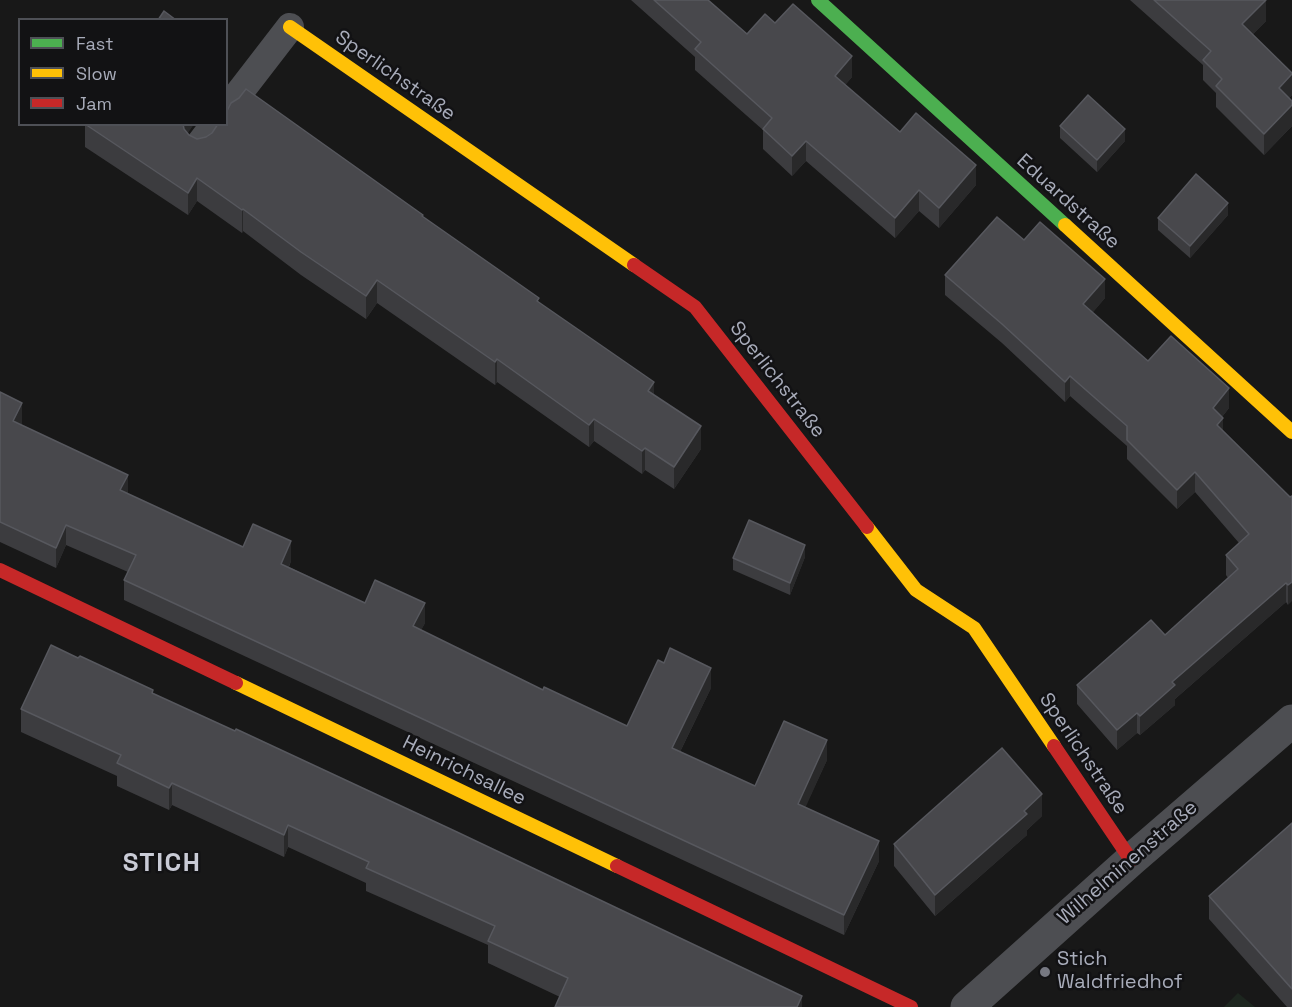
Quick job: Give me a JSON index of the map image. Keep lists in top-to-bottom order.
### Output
{
  "streets": {
    "street": [
      "Sperlichstraße",
      "Eduardstraße",
      "Heinrichsallee",
      "Wilhelminenstraße"
    ]
  },
  "crossings": [
    ["Sperlichstraße", "Wilhelminenstraße"]
  ],
  "districts": ["STICH"],
  "places": ["Stich Waldfriedhof"],
  "legend": ["Fast", "Slow", "Jam"]
}
